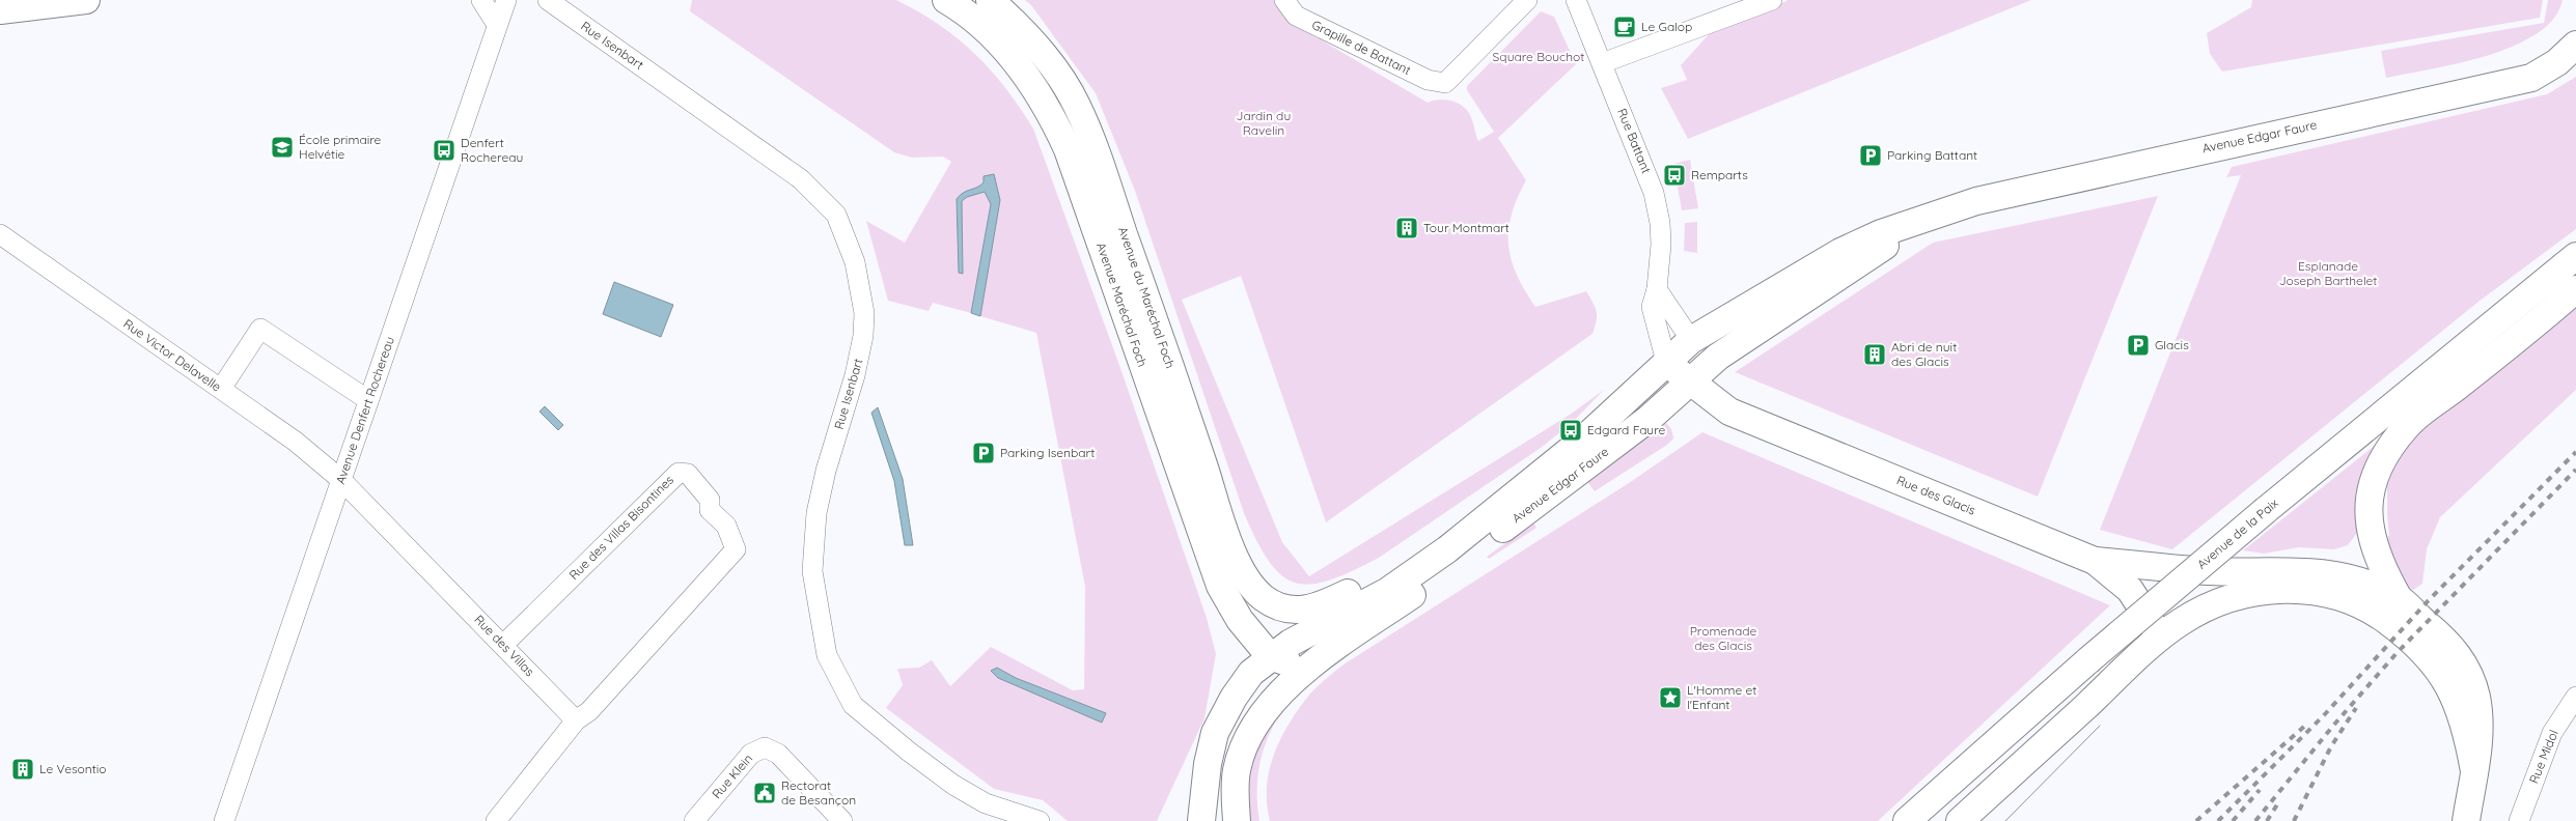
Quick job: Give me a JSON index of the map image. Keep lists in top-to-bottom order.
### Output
{
  "streets": {
    "main road": [
      "Avenue Edgar Faure",
      "Avenue du Maréchal Foch",
      "Avenue Maréchal Foch",
      "Rue des Glacis",
      "Avenue de la Paix"
    ],
    "street": [
      "Rue Isenbart",
      "Grapille de Battant",
      "Rue Battant",
      "Rue Victor Delavelle",
      "Avenue Denfert Rochereau",
      "Rue des Villas Bisontines",
      "Rue des Villas",
      "Rue Midol",
      "Rue Klein"
    ]
  },
  "crossings": [
    ["Avenue Edgar Faure", "Rue Battant"],
    ["Avenue Edgar Faure", "Avenue du Maréchal Foch"],
    ["Avenue Edgar Faure", "Avenue Maréchal Foch"],
    ["Avenue Edgar Faure", "Rue des Glacis"],
    ["Rue Battant", "Rue des Glacis"],
    ["Rue Victor Delavelle", "Avenue Denfert Rochereau"],
    ["Rue Victor Delavelle", "Rue des Villas"],
    ["Avenue Denfert Rochereau", "Rue des Villas"],
    ["Rue des Villas Bisontines", "Rue des Villas"]
  ],
  "parks": [
    "Square Bouchot",
    "Jardin du Ravelin",
    "Esplanade Joseph Barthelet",
    "Promenade des Glacis"
  ],
  "places": {
    "cafe": ["Le Galop"],
    "school or university": ["École primaire Helvétie"],
    "bus stop": ["Denfert Rochereau", "Remparts", "Edgard Faure"],
    "parking": ["Parking Battant", "Glacis", "Parking Isenbart"],
    "building": ["Tour Montmart", "Abri de nuit des Glacis", "Le Vesontio"],
    "place": ["L'Homme et l'Enfant"],
    "public building": ["Rectorat de Besançon"]
  }
}
